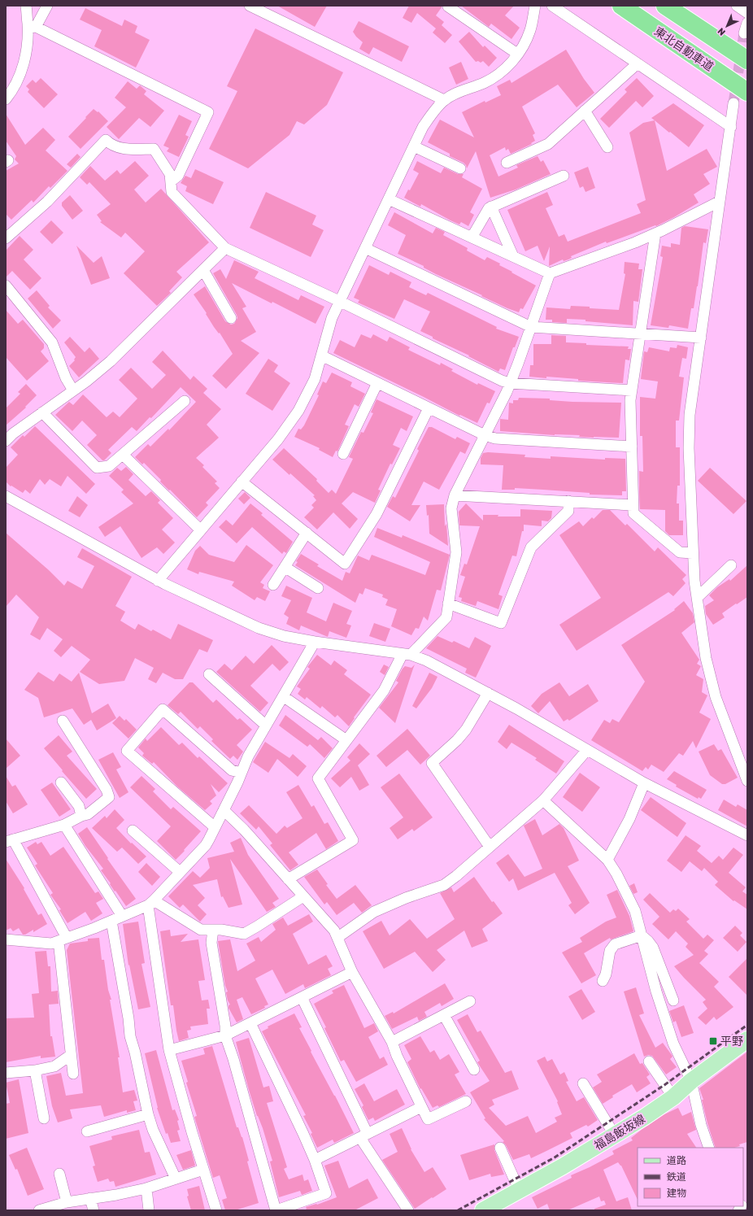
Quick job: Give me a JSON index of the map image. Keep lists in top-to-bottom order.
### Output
{
  "streets": {
    "highway": ["東北自動車道"],
    "main road": ["福島飯坂線"]
  },
  "places": {
    "transit": ["平野"]
  },
  "legend": ["道路", "鉄道", "建物"],
  "north": "bottom left"
}
